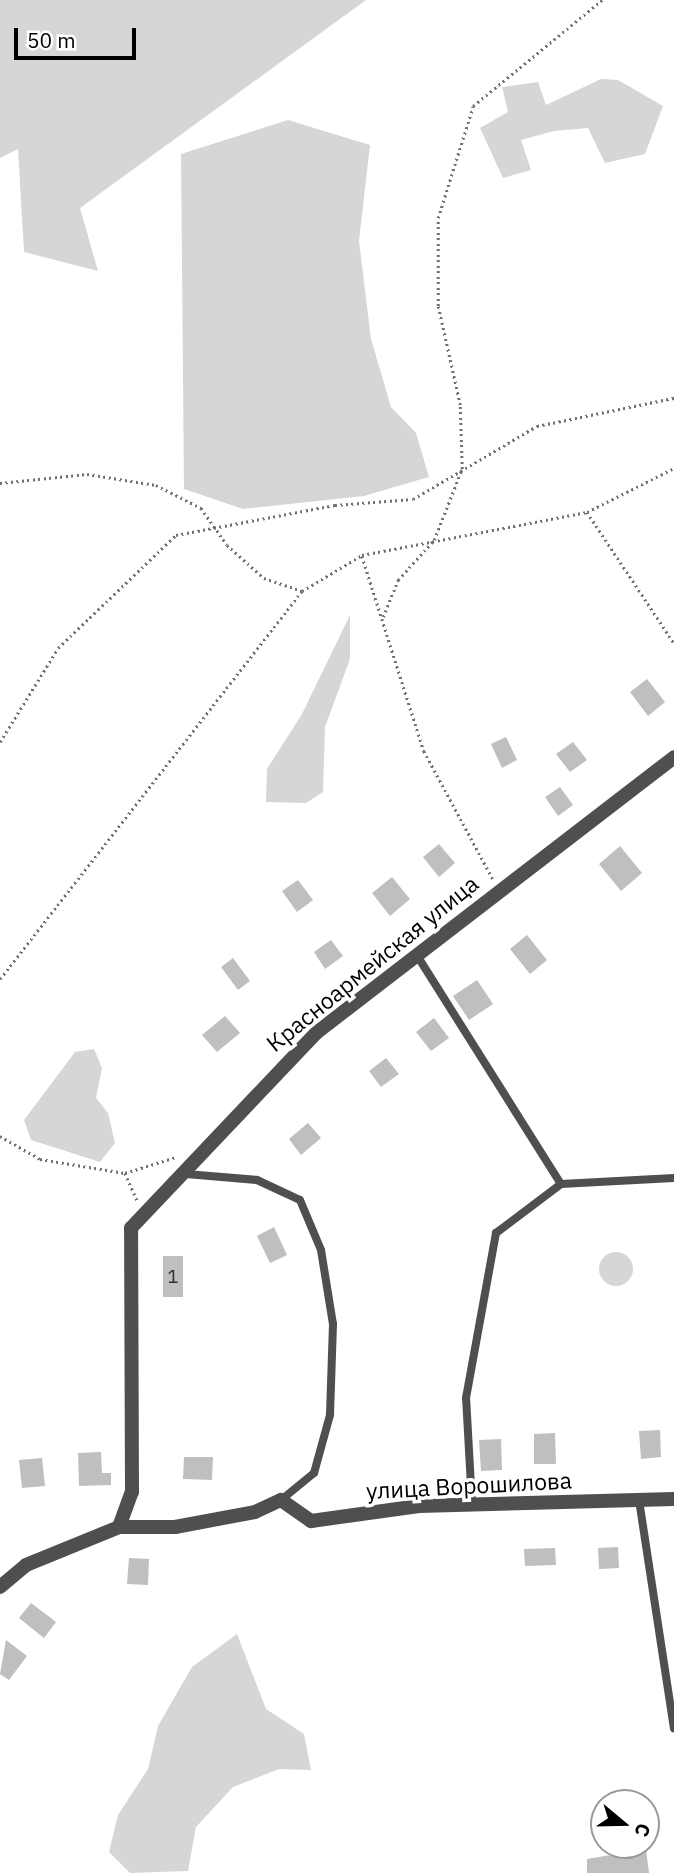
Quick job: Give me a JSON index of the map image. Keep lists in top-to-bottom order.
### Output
{
  "streets": {
    "street": ["Красноармейская улица", "улица Ворошилова"]
  },
  "house_numbers": ["1"],
  "scale_bar": "50 m",
  "north": "right"
}
